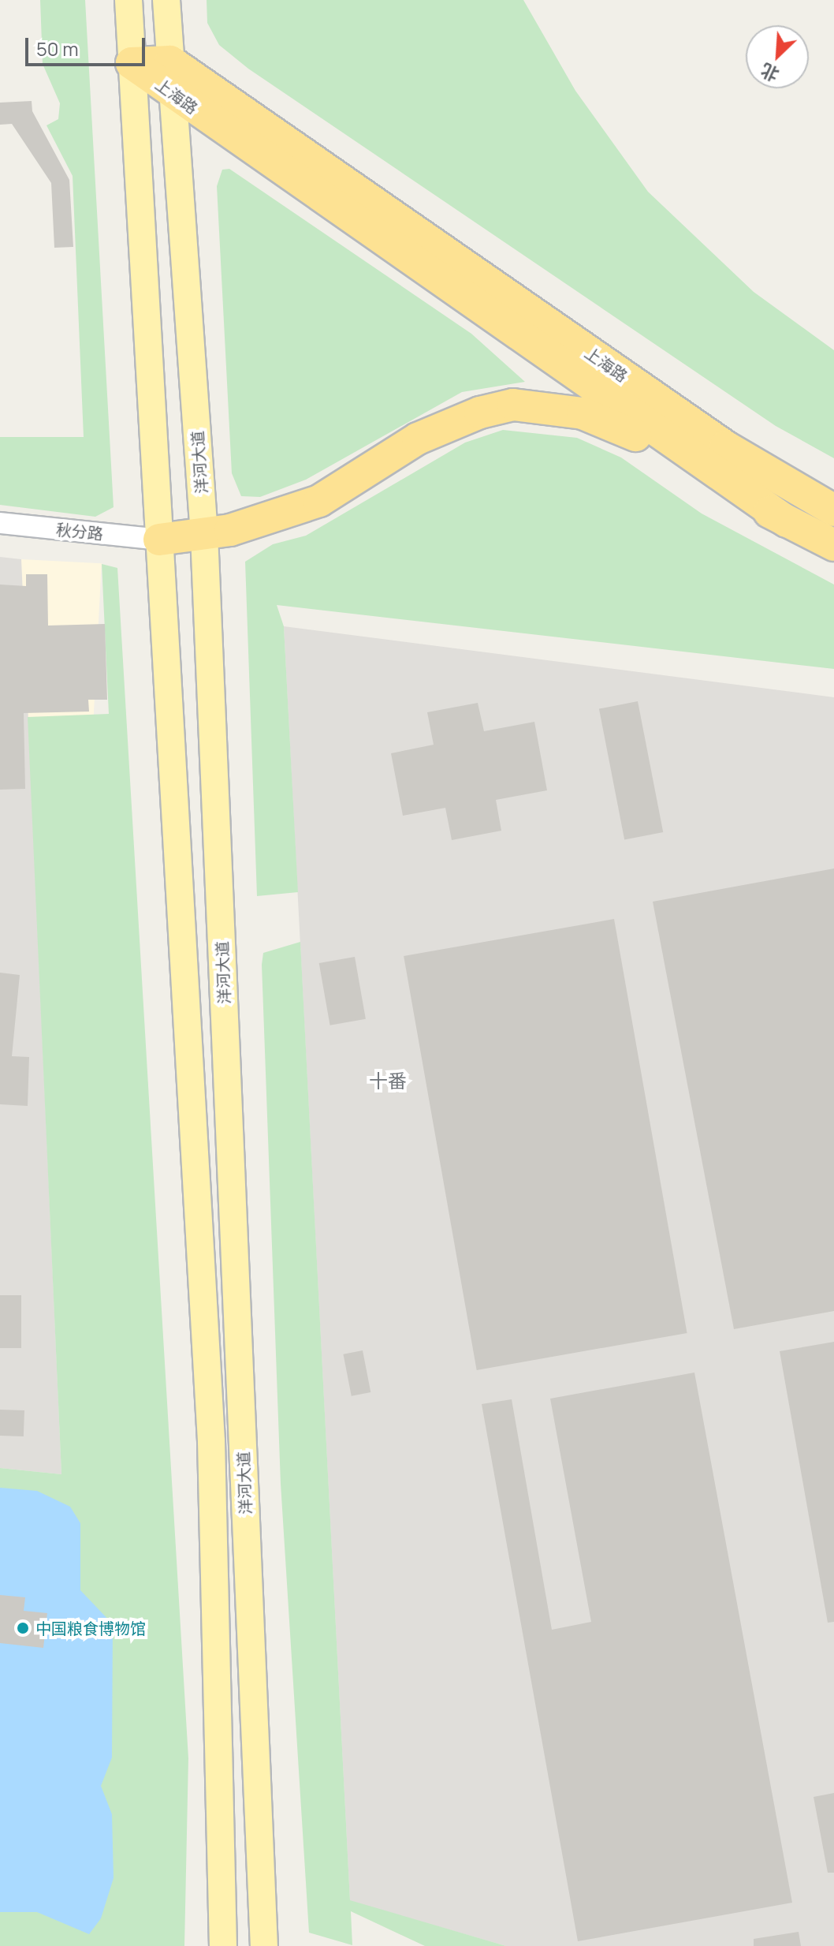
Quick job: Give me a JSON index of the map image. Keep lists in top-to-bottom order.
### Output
{
  "streets": {
    "highway": ["上海路"],
    "main road": ["洋河大道"],
    "street": ["秋分路"]
  },
  "crossings": [
    ["上海路", "洋河大道"],
    ["上海路", "秋分路"],
    ["洋河大道", "秋分路"]
  ],
  "districts": ["十番"],
  "places": ["中国粮食博物馆"],
  "scale_bar": "50 m",
  "north": "bottom left"
}
